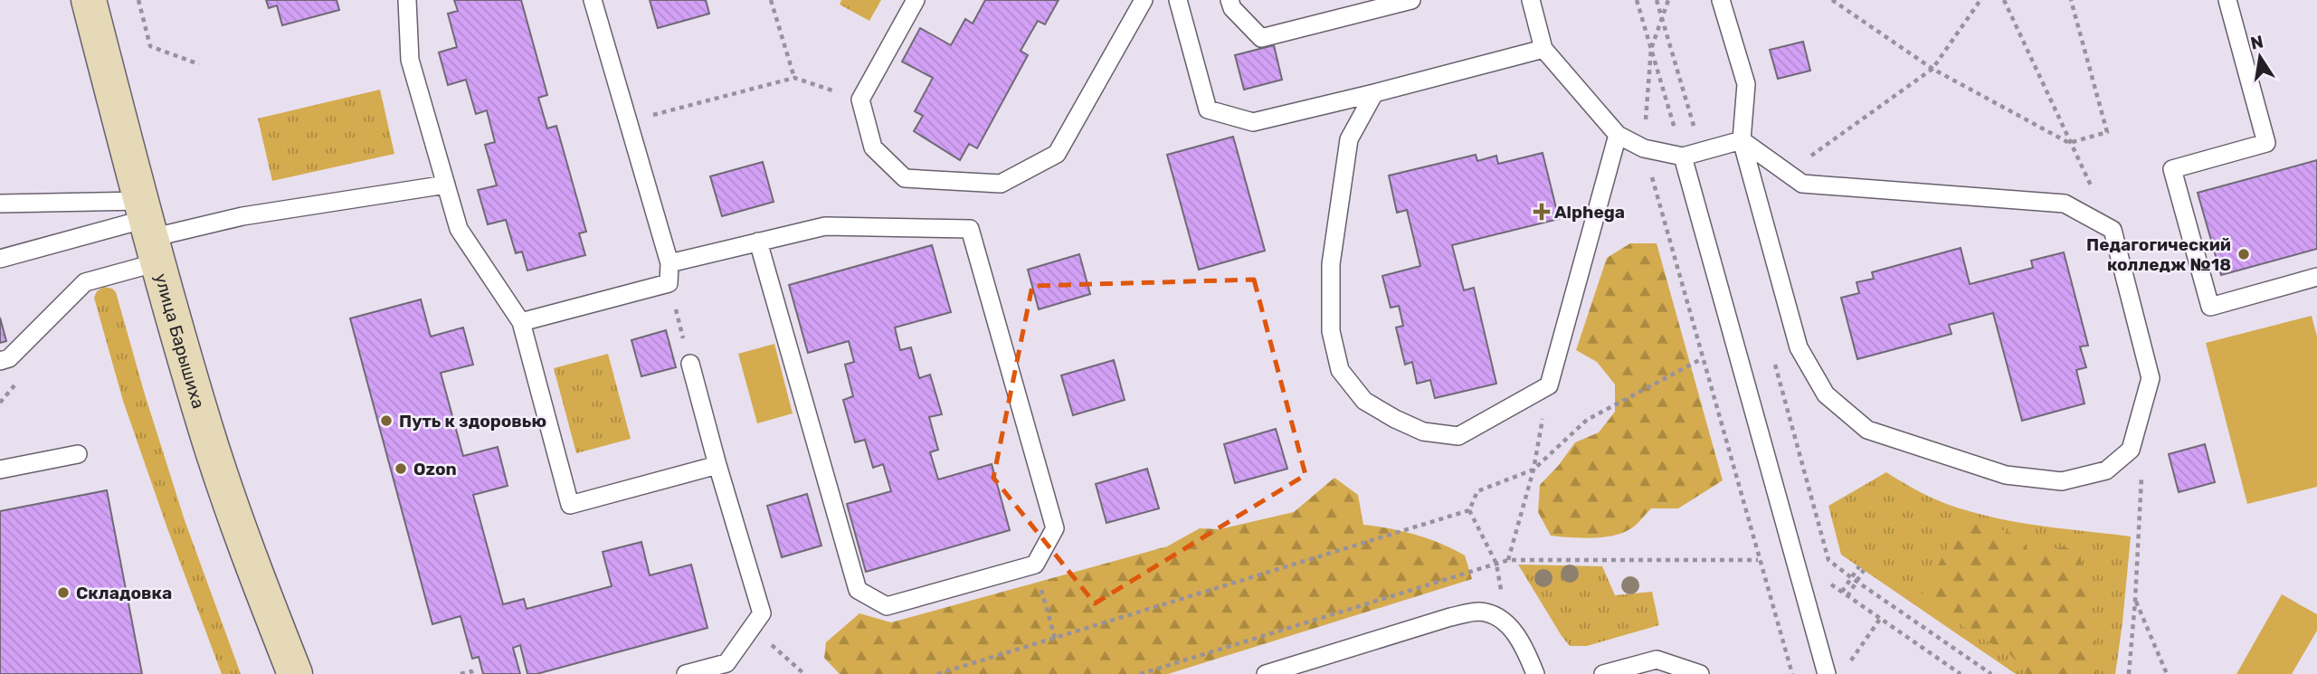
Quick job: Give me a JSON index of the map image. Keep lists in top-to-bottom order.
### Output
{
  "streets": {
    "main road": ["улица Барышиха"]
  },
  "places": {
    "health": ["Alphega"],
    "other": [
      "Педагогический колледж №18",
      "Путь к здоровью",
      "Ozon",
      "Складовка"
    ]
  },
  "north": "top"
}
